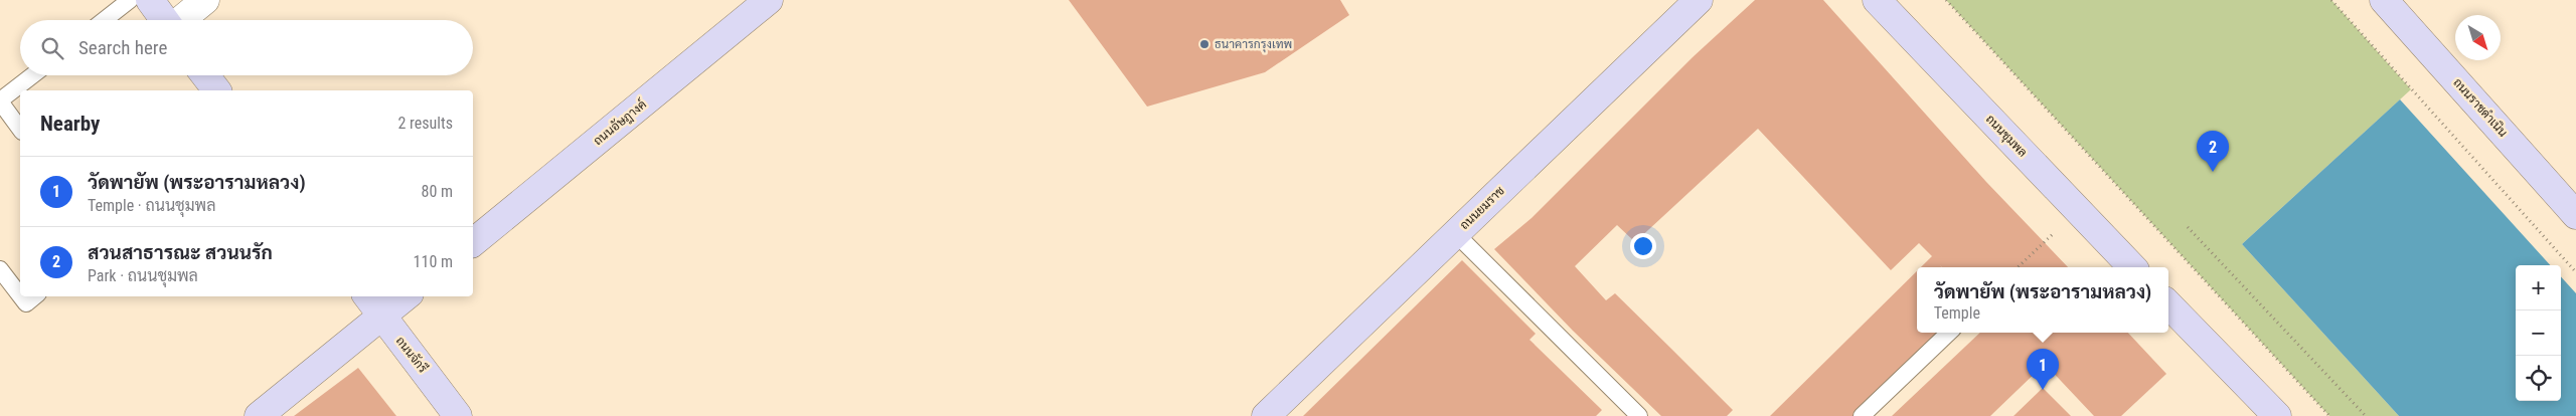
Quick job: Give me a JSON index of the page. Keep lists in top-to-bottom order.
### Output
{
  "streets": {
    "main road": [
      "ถนนราชดำเนิน",
      "ถนนอัษฎางค์",
      "ถนนชุมพล",
      "ถนนยมราช",
      "ถนนจักรี"
    ]
  },
  "places": ["ธนาคารกรุงเทพ"],
  "north": "bottom right",
  "page": {
    "search": "Search here",
    "heading": ["Nearby", "2 results"],
    "pins": ["2", "1"],
    "list": [
      {
        "mark": "1",
        "name": "วัดพายัพ (พระอารามหลวง)",
        "note": "Temple · ถนนชุมพล",
        "value": "80 m"
      },
      {
        "mark": "2",
        "name": "สวนสาธารณะ สวนนรัก",
        "note": "Park · ถนนชุมพล",
        "value": "110 m"
      }
    ],
    "map_buttons": ["+", "−"],
    "popup": ["วัดพายัพ (พระอารามหลวง)", "Temple"]
  }
}
